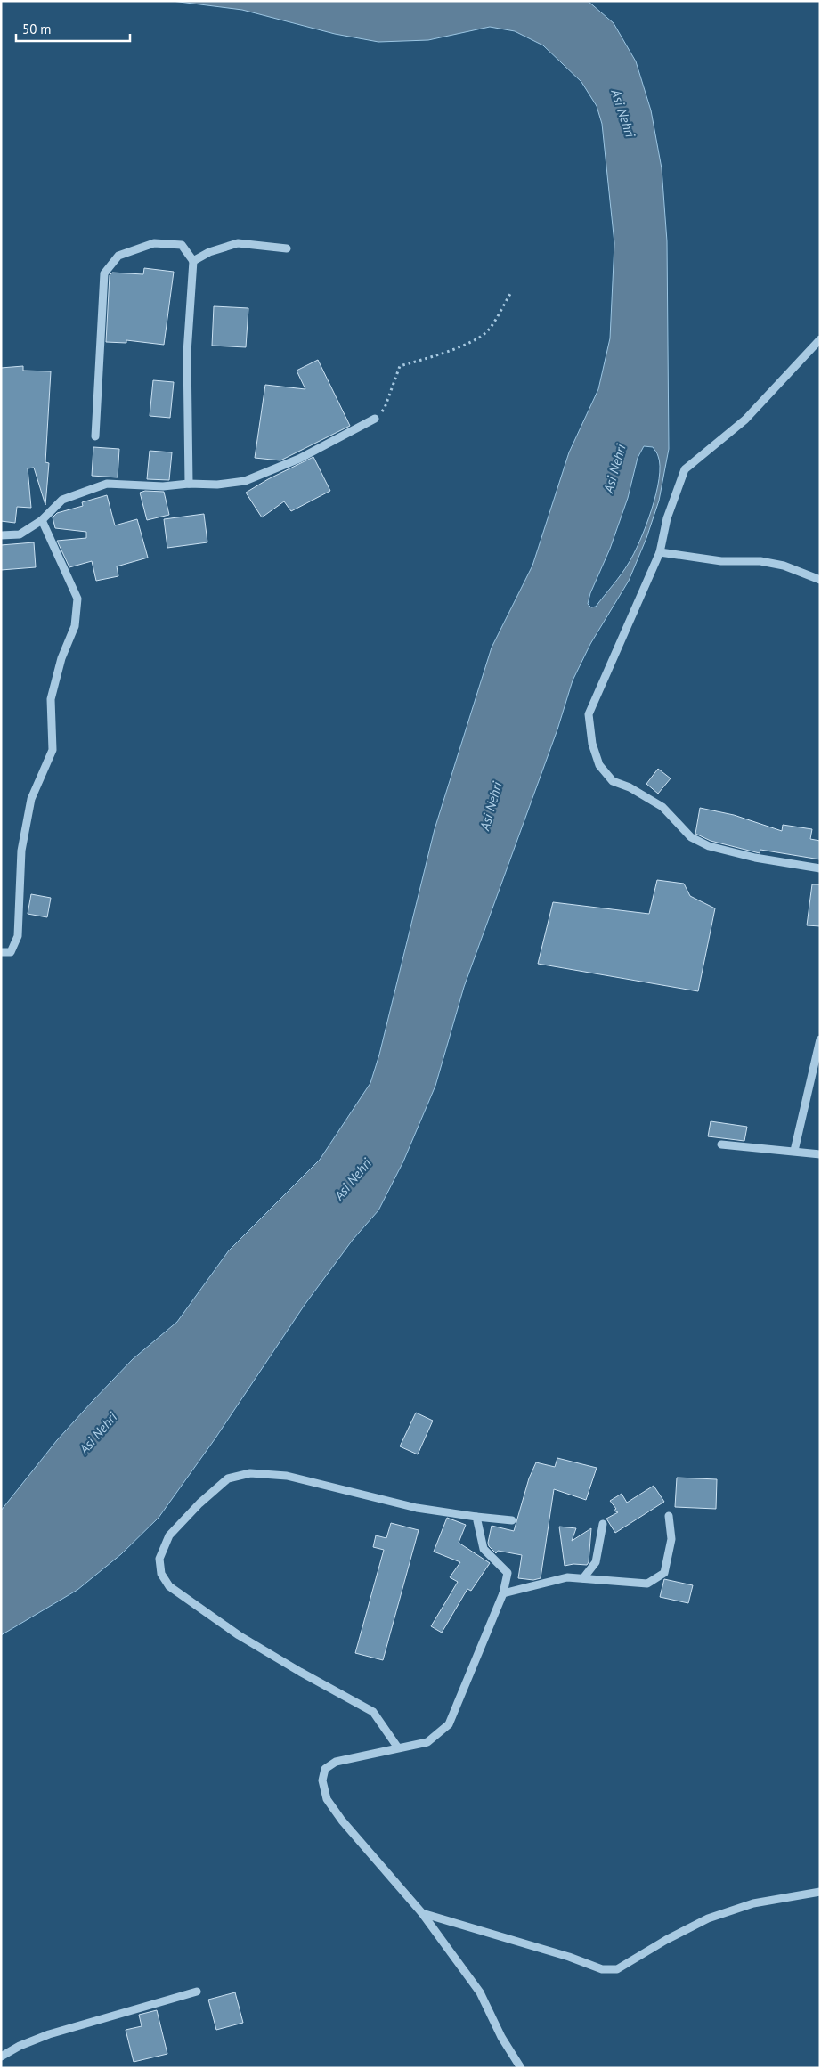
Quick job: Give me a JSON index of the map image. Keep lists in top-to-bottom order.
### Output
{
  "water": ["Asi Nehri"],
  "scale_bar": "50 m"
}
